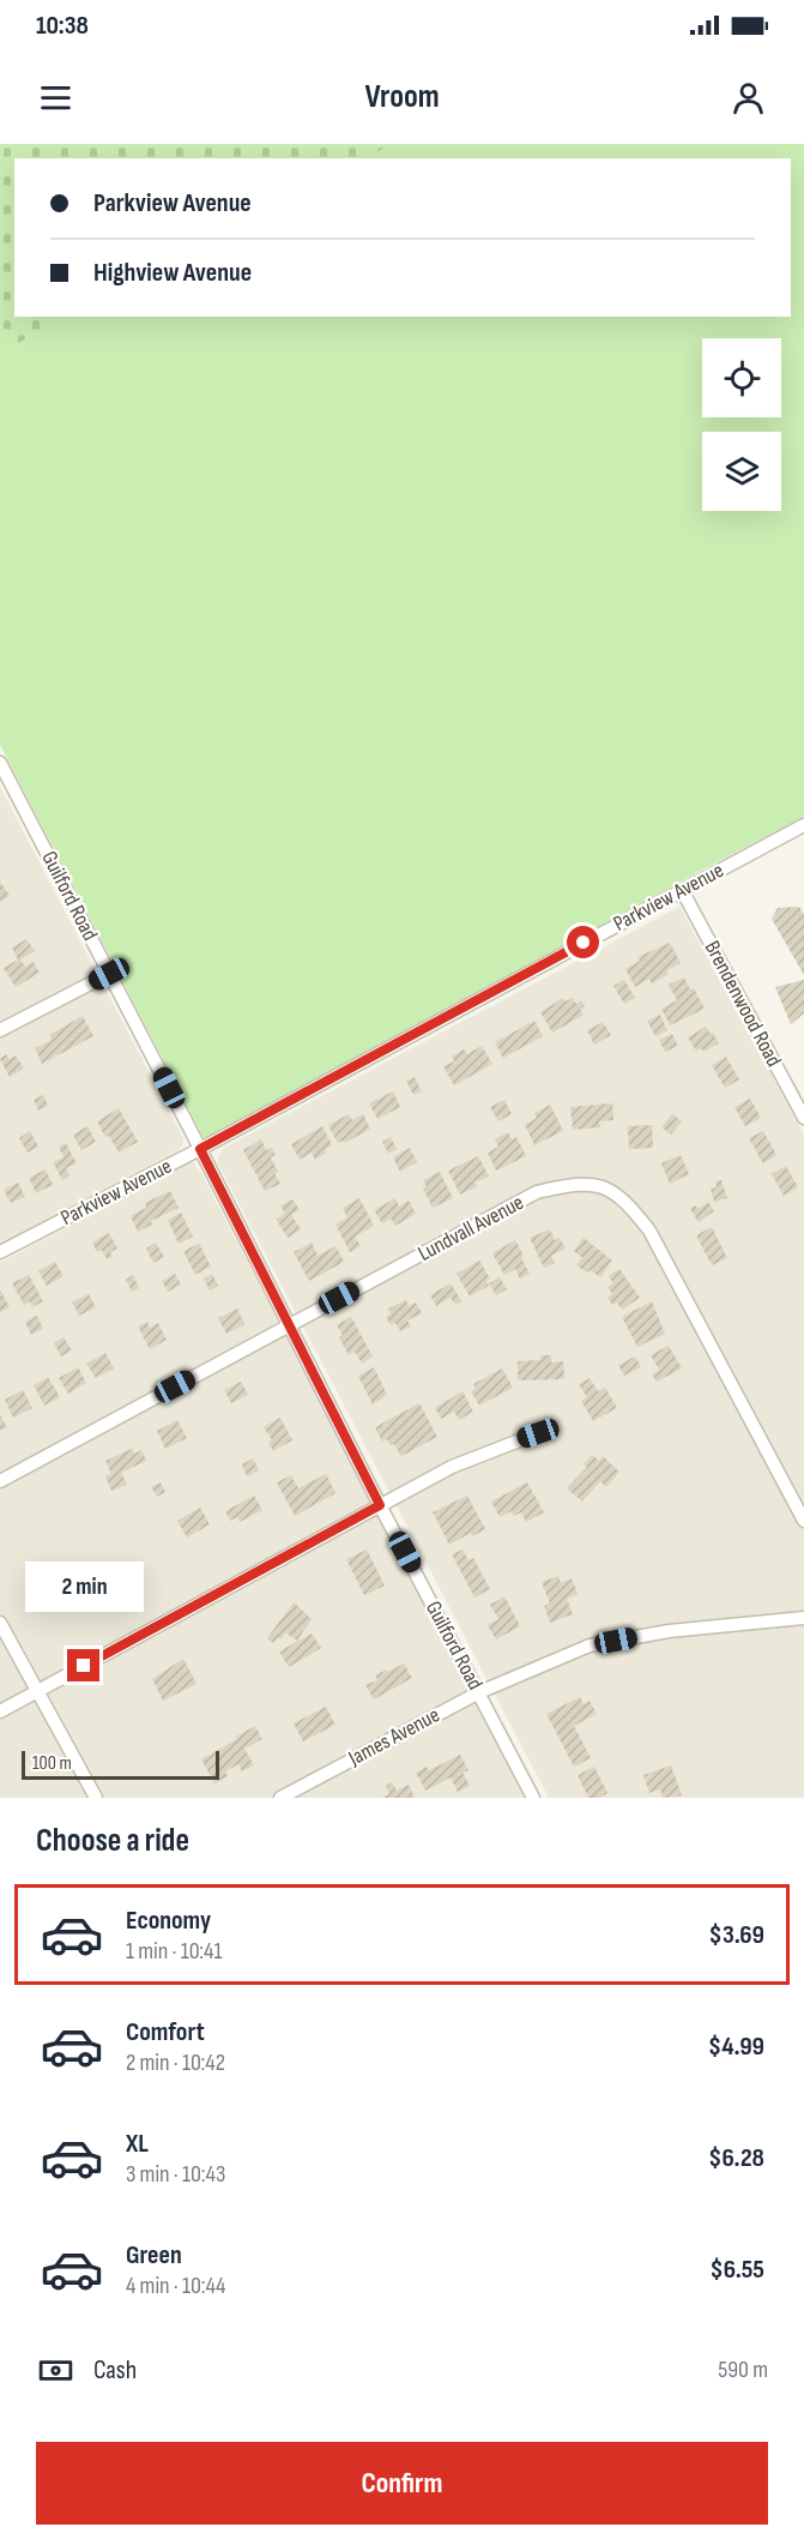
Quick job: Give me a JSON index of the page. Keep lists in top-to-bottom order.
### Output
{
  "streets": {
    "street": [
      "Guilford Road",
      "Parkview Avenue",
      "Brendenwood Road",
      "Lundvall Avenue",
      "James Avenue"
    ]
  },
  "crossings": [
    ["Guilford Road", "Parkview Avenue"],
    ["Guilford Road", "Lundvall Avenue"],
    ["Guilford Road", "James Avenue"],
    ["Parkview Avenue", "Brendenwood Road"]
  ],
  "scale_bar": "100 m",
  "page": {
    "status": "10:38",
    "header": "Vroom",
    "banner": ["Parkview Avenue", "Highview Avenue"],
    "bubble": "2 min",
    "scale": "100 m",
    "heading": "Choose a ride",
    "list": [
      {
        "name": "Economy",
        "note": "1 min · 10:41",
        "value": "$3.69"
      },
      {
        "name": "Comfort",
        "note": "2 min · 10:42",
        "value": "$4.99"
      },
      {
        "name": "XL",
        "note": "3 min · 10:43",
        "value": "$6.28"
      },
      {
        "name": "Green",
        "note": "4 min · 10:44",
        "value": "$6.55"
      }
    ],
    "pay": ["Cash", "590 m"],
    "buttons": "Confirm"
  }
}
